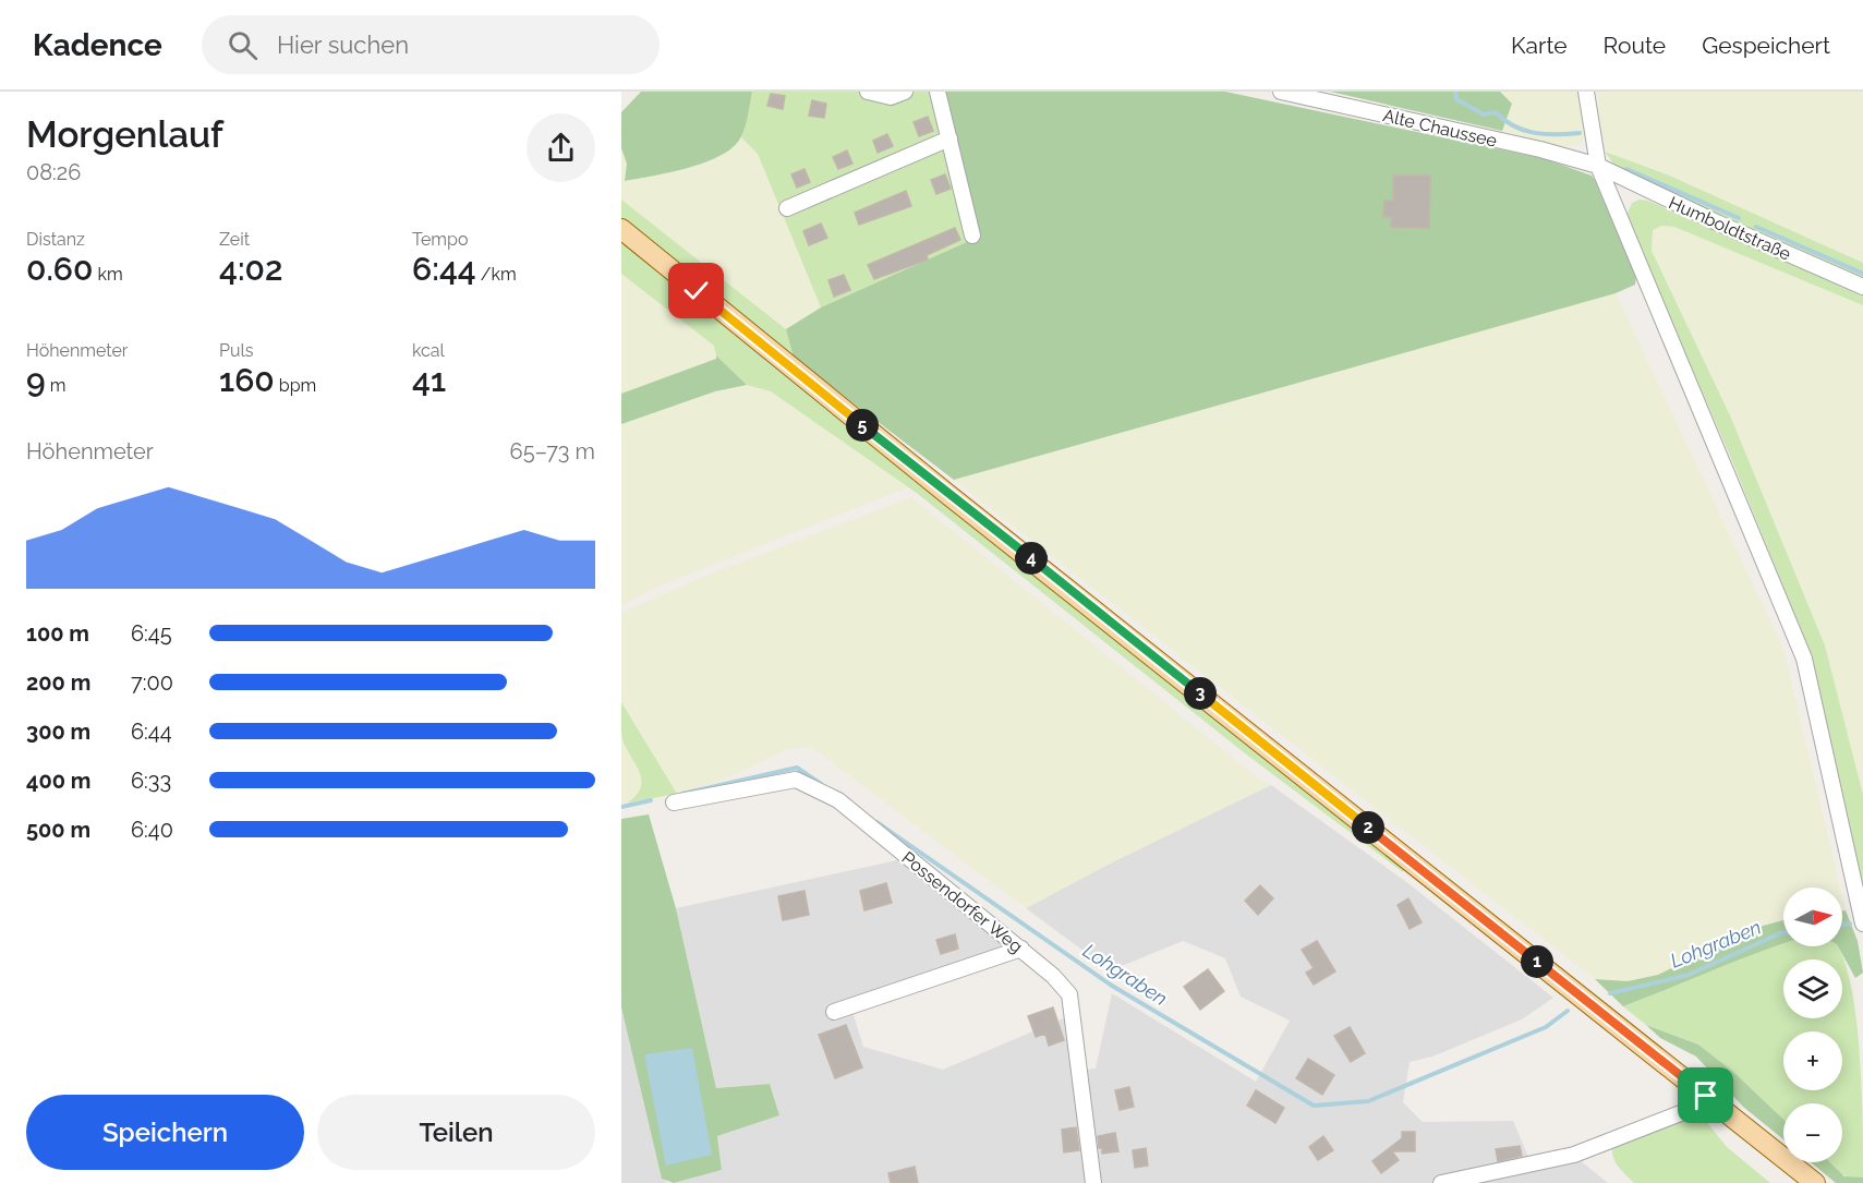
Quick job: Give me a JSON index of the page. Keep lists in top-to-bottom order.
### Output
{
  "streets": {
    "street": ["Alte Chaussee", "Humboldtstraße", "Possendorfer Weg"]
  },
  "crossings": [
    ["Alte Chaussee", "Humboldtstraße"]
  ],
  "water": ["Lohgraben"],
  "north": "right",
  "page": {
    "header": "Kadence",
    "search": "Hier suchen",
    "nav": ["Karte", "Route", "Gespeichert"],
    "heading": ["Morgenlauf", "08:26"],
    "stats": [
      ["Distanz", "0.60 km"],
      ["Zeit", "4:02"],
      ["Tempo", "6:44 /km"],
      ["Höhenmeter", "9 m"],
      ["Puls", "160 bpm"],
      ["kcal", "41"]
    ],
    "pins": [
      "5",
      "4",
      "3",
      "2",
      "1"
    ],
    "chart": ["Höhenmeter", "65–73 m"],
    "list": [
      {
        "name": "100 m",
        "note": "6:45"
      },
      {
        "name": "200 m",
        "note": "7:00"
      },
      {
        "name": "300 m",
        "note": "6:44"
      },
      {
        "name": "400 m",
        "note": "6:33"
      },
      {
        "name": "500 m",
        "note": "6:40"
      }
    ],
    "map_buttons": ["+", "−"],
    "buttons": ["Speichern", "Teilen"]
  }
}
